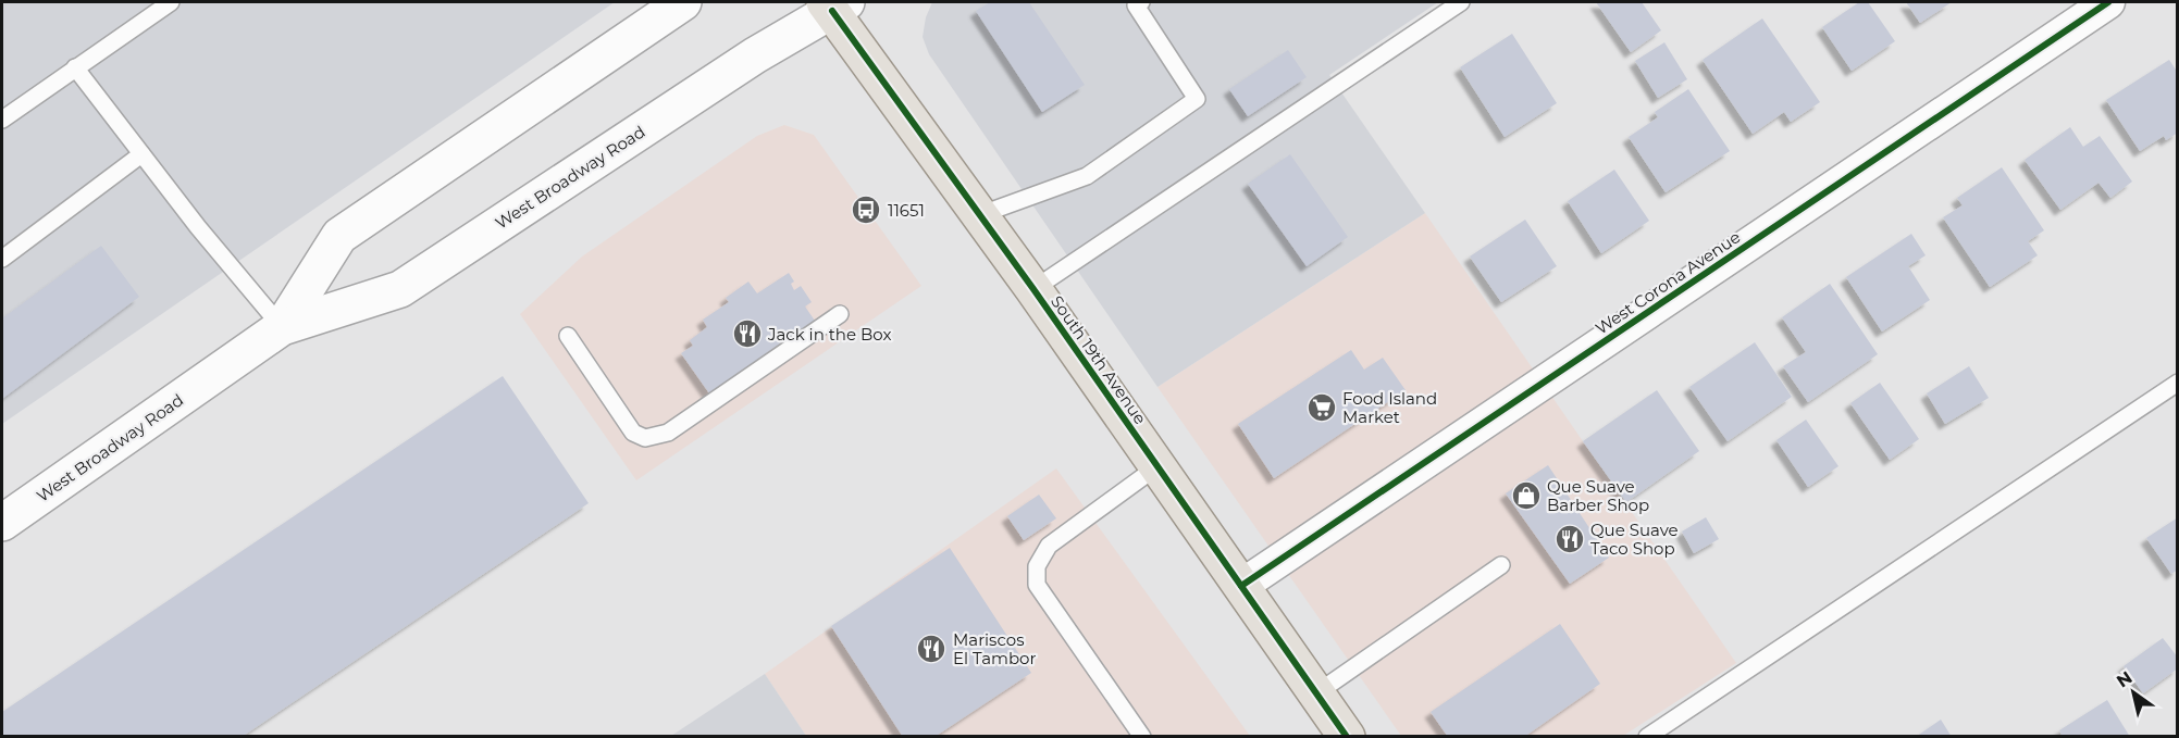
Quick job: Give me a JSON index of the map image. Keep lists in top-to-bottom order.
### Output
{
  "streets": {
    "main road": ["West Broadway Road", "South 19th Avenue"],
    "street": ["West Corona Avenue"]
  },
  "crossings": [
    ["West Broadway Road", "South 19th Avenue"],
    ["West Corona Avenue", "South 19th Avenue"]
  ],
  "places": {
    "bus stop": ["11651"],
    "restaurant": ["Jack in the Box", "Que Suave Taco Shop", "Mariscos El Tambor"],
    "supermarket": ["Food Island Market"],
    "shop": ["Que Suave Barber Shop"]
  },
  "north": "top left"
}
